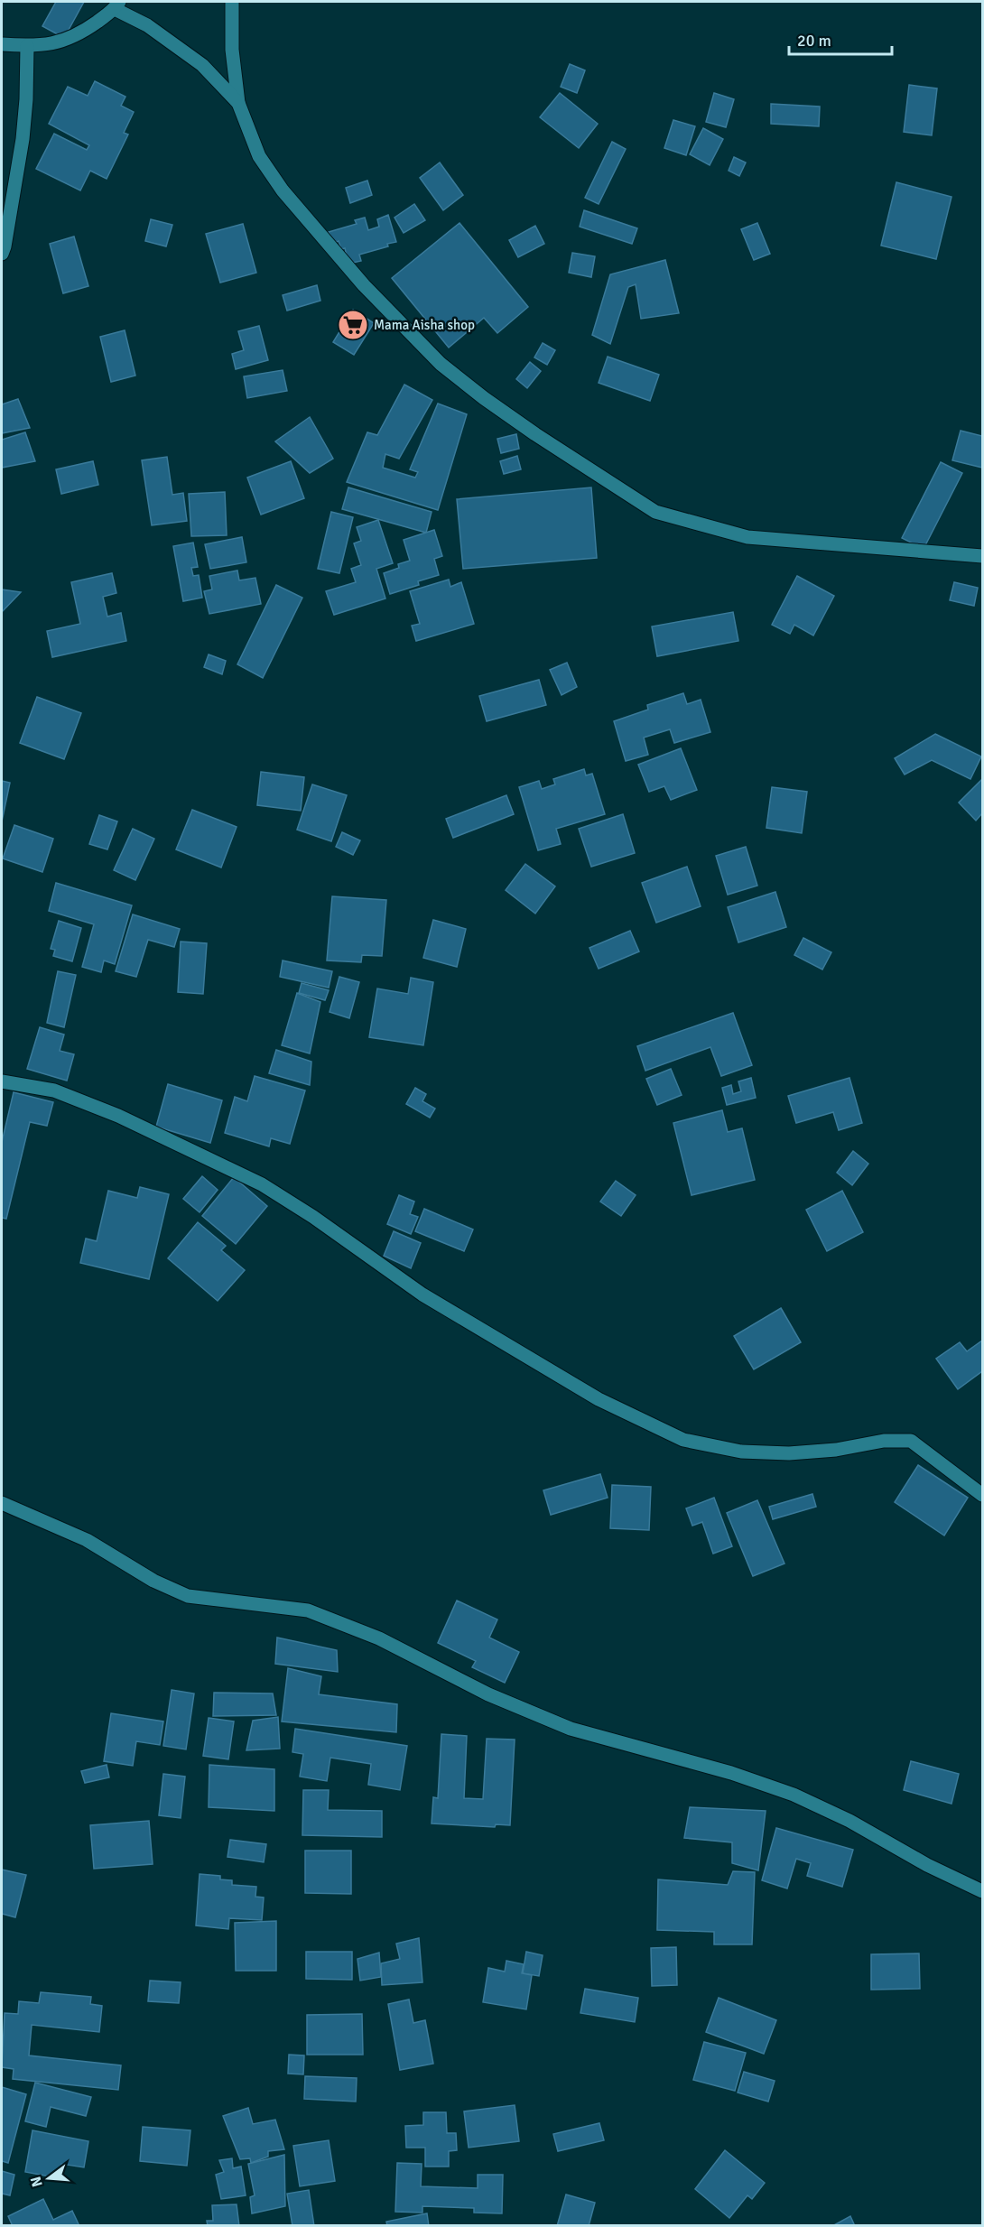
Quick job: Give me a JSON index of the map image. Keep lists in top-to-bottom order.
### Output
{
  "places": {
    "supermarket": ["Mama Aisha shop"]
  },
  "scale_bar": "20 m",
  "north": "left"
}
